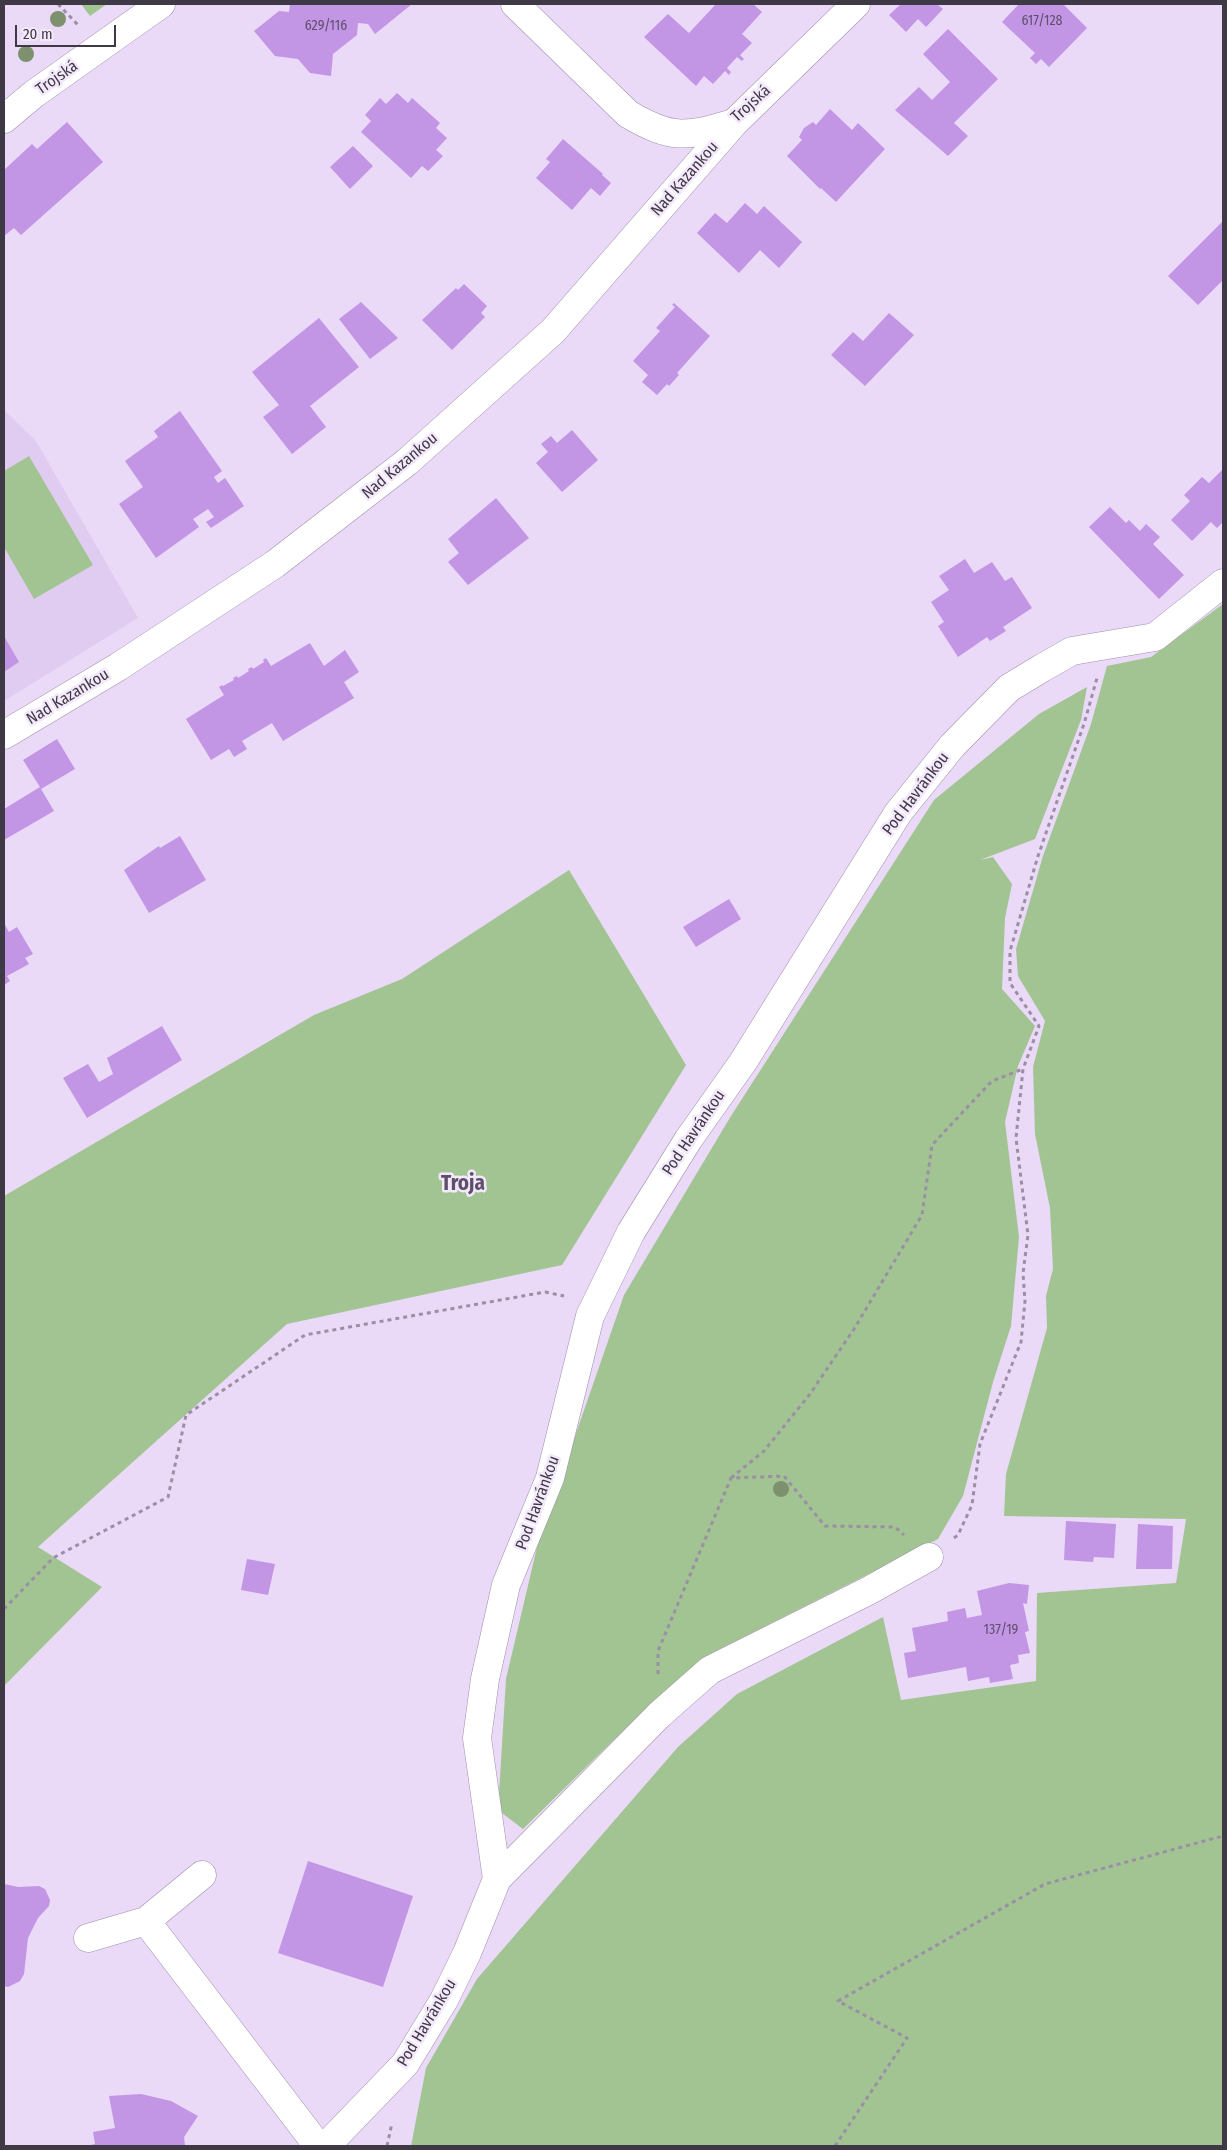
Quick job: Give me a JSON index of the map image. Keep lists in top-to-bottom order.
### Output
{
  "streets": {
    "street": ["Trojská", "Nad Kazankou", "Pod Havránkou"]
  },
  "crossings": [
    ["Trojská", "Nad Kazankou"]
  ],
  "districts": ["Troja"],
  "house_numbers": ["617/128", "629/116", "137/19"],
  "scale_bar": "20 m"
}
